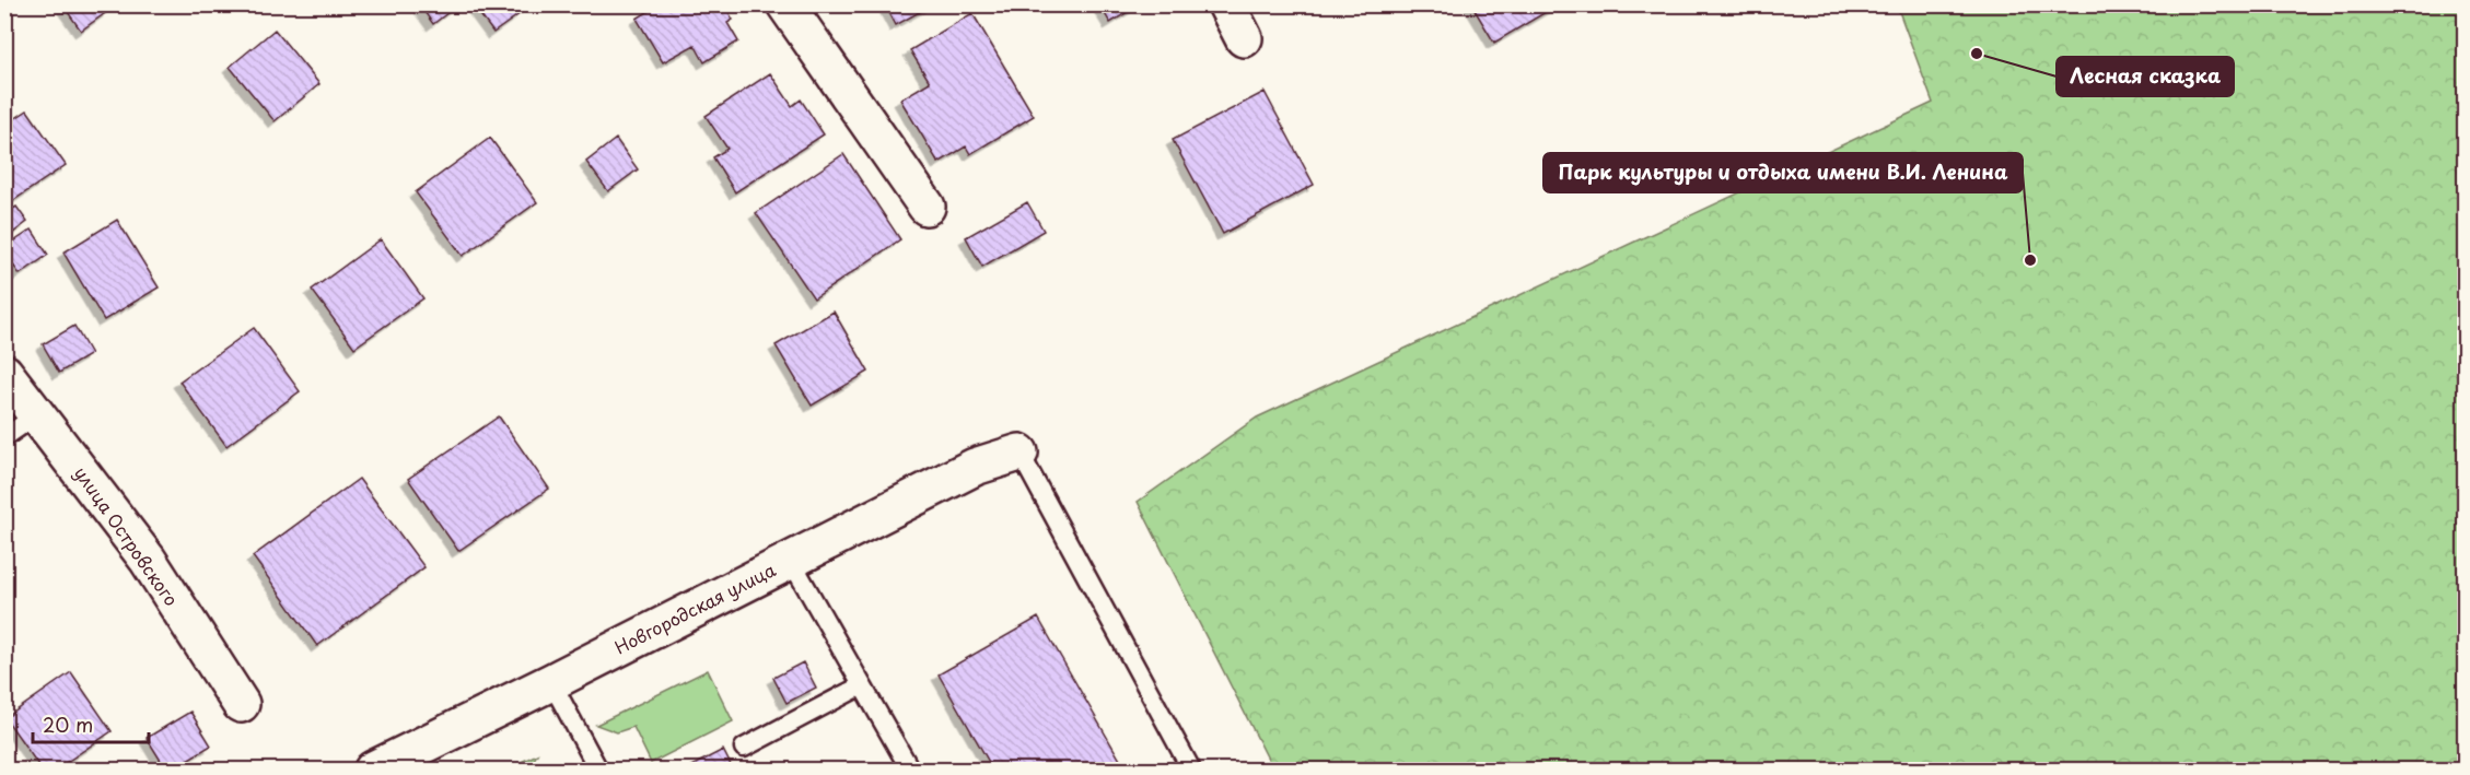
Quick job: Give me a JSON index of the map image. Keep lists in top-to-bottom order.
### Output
{
  "streets": {
    "street": ["улица Островского", "Новгородская улица"]
  },
  "places": ["Лесная сказка", "Парк культуры и отдыха имени В.И. Ленина"],
  "scale_bar": "20 m"
}
